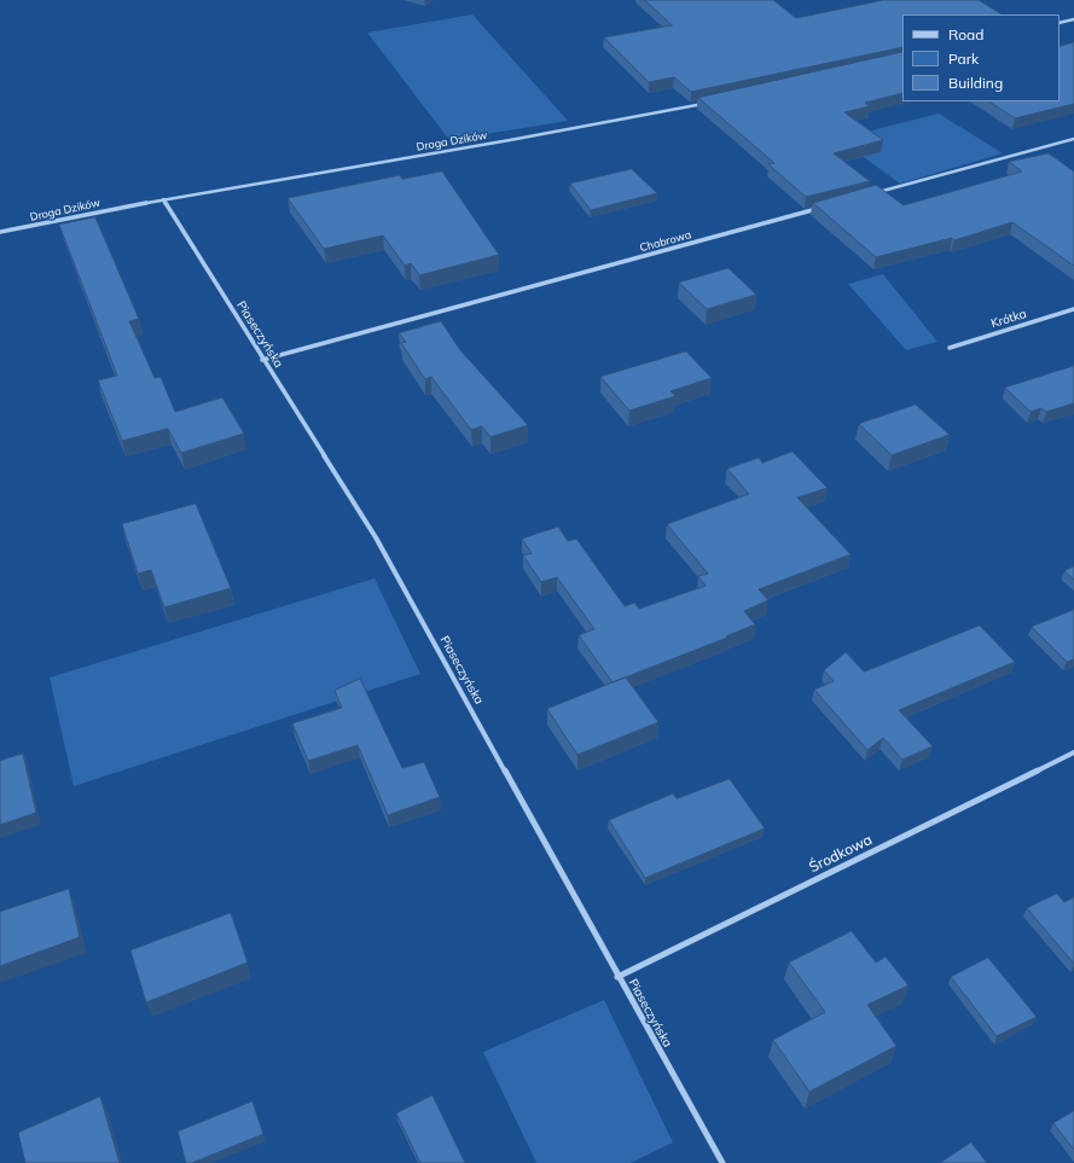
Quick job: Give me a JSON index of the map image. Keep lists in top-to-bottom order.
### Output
{
  "streets": {
    "street": [
      "Droga Dzików",
      "Chabrowa",
      "Krótka",
      "Piaseczyńska",
      "Środkowa"
    ]
  },
  "crossings": [
    ["Droga Dzików", "Piaseczyńska"],
    ["Chabrowa", "Piaseczyńska"],
    ["Piaseczyńska", "Środkowa"]
  ],
  "legend": ["Road", "Park", "Building"]
}
